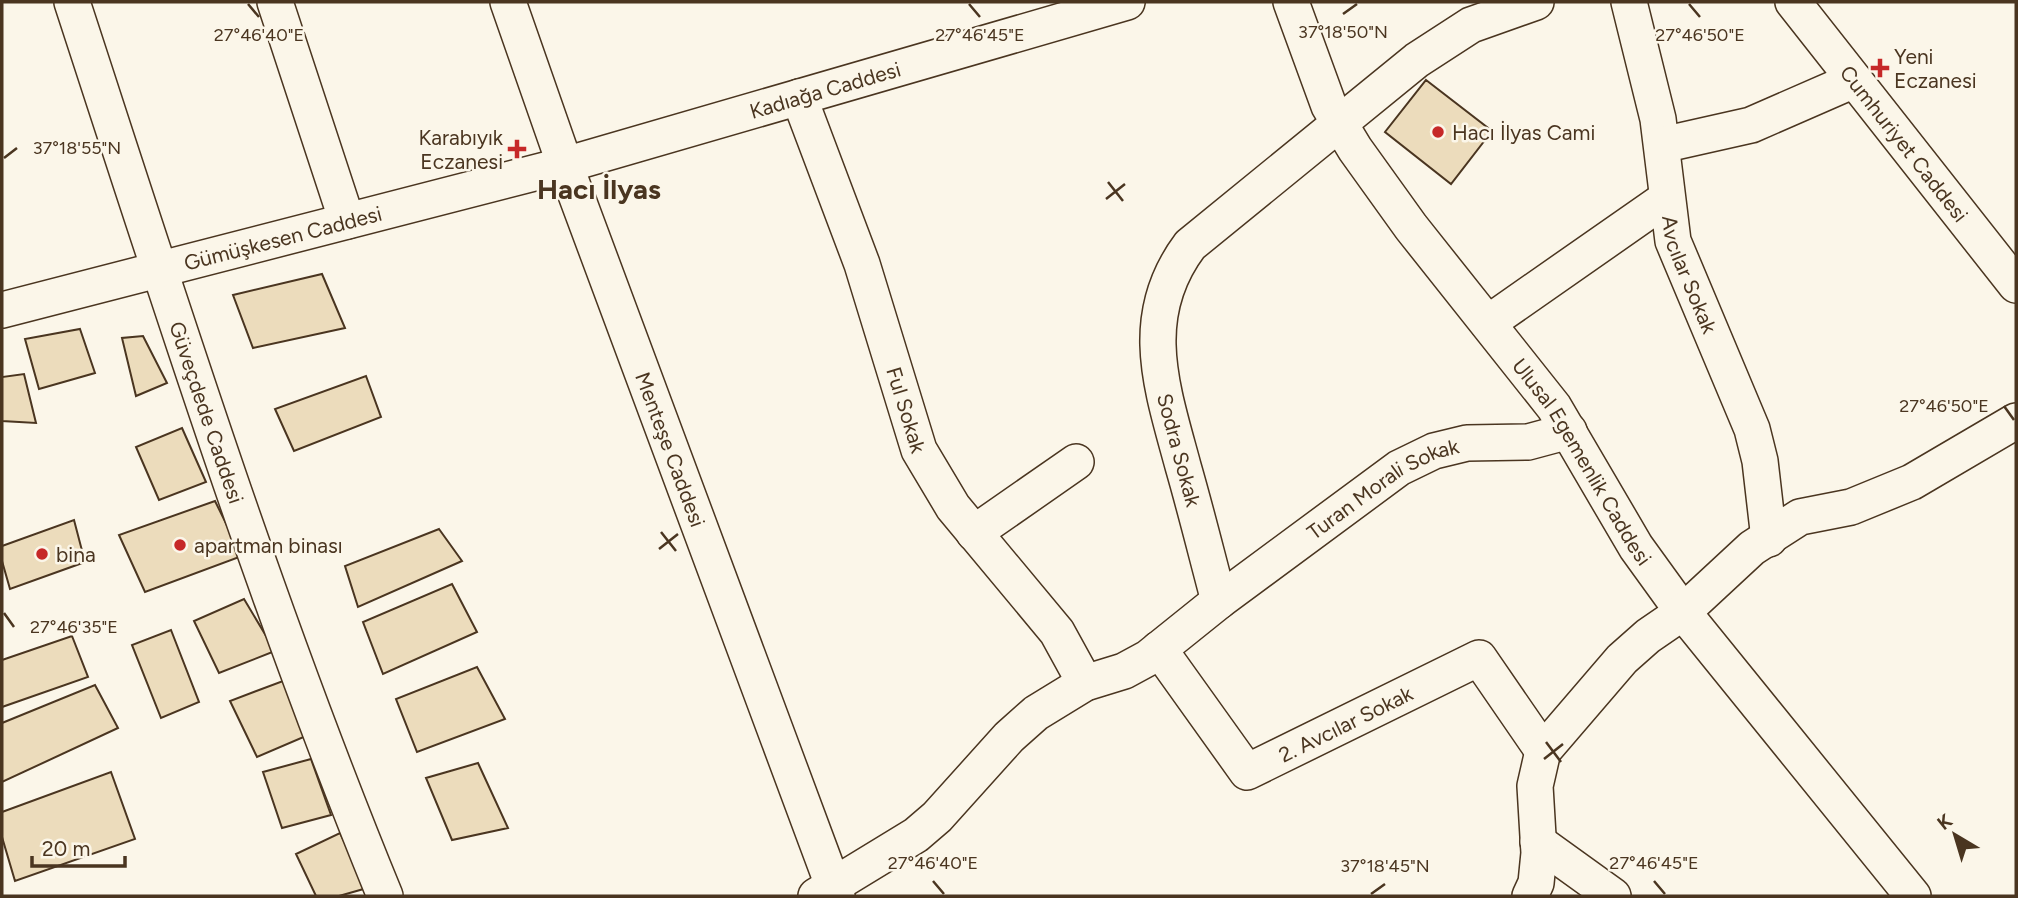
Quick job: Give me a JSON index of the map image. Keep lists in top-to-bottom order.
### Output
{
  "streets": {
    "street": [
      "Kadıağa Caddesi",
      "Cumhuriyet Caddesi",
      "Gümüşkesen Caddesi",
      "Avcılar Sokak",
      "Ful Sokak",
      "Güveçdede Caddesi",
      "Menteşe Caddesi",
      "Sodra Sokak",
      "Ulusal Egemenlik Caddesi",
      "Turan Morali Sokak",
      "2. Avcılar Sokak"
    ]
  },
  "crossings": [
    ["Kadıağa Caddesi", "Gümüşkesen Caddesi"],
    ["Kadıağa Caddesi", "Ful Sokak"],
    ["Kadıağa Caddesi", "Menteşe Caddesi"],
    ["Gümüşkesen Caddesi", "Güveçdede Caddesi"],
    ["Gümüşkesen Caddesi", "Menteşe Caddesi"],
    ["Sodra Sokak", "Ulusal Egemenlik Caddesi"],
    ["Sodra Sokak", "Turan Morali Sokak"],
    ["Ulusal Egemenlik Caddesi", "Turan Morali Sokak"]
  ],
  "districts": ["Hacı İlyas"],
  "places": {
    "health": ["Yeni Eczanesi", "Karabıyık Eczanesi"],
    "other": ["Hacı İlyas Cami", "apartman binası", "bina"]
  },
  "scale_bar": "20 m",
  "north": "top left",
  "coordinates": [
    "37°18'50\"N",
    "27°46'40\"E",
    "27°46'45\"E",
    "27°46'50\"E",
    "37°18'55\"N",
    "27°46'35\"E",
    "37°18'45\"N"
  ]
}
